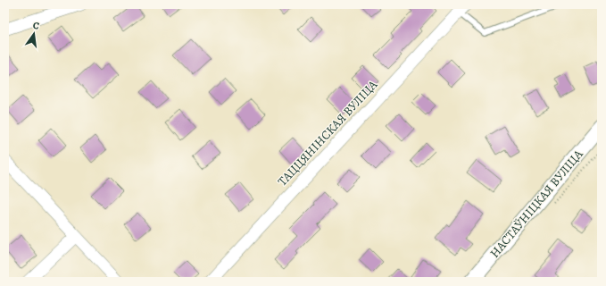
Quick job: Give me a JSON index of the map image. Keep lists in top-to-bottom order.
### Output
{
  "streets": {
    "street": ["ТАЦЦЯНІНСКАЯ ВУЛІЦА", "НАСТАЎНІЦКАЯ ВУЛІЦА"]
  },
  "north": "top"
}
